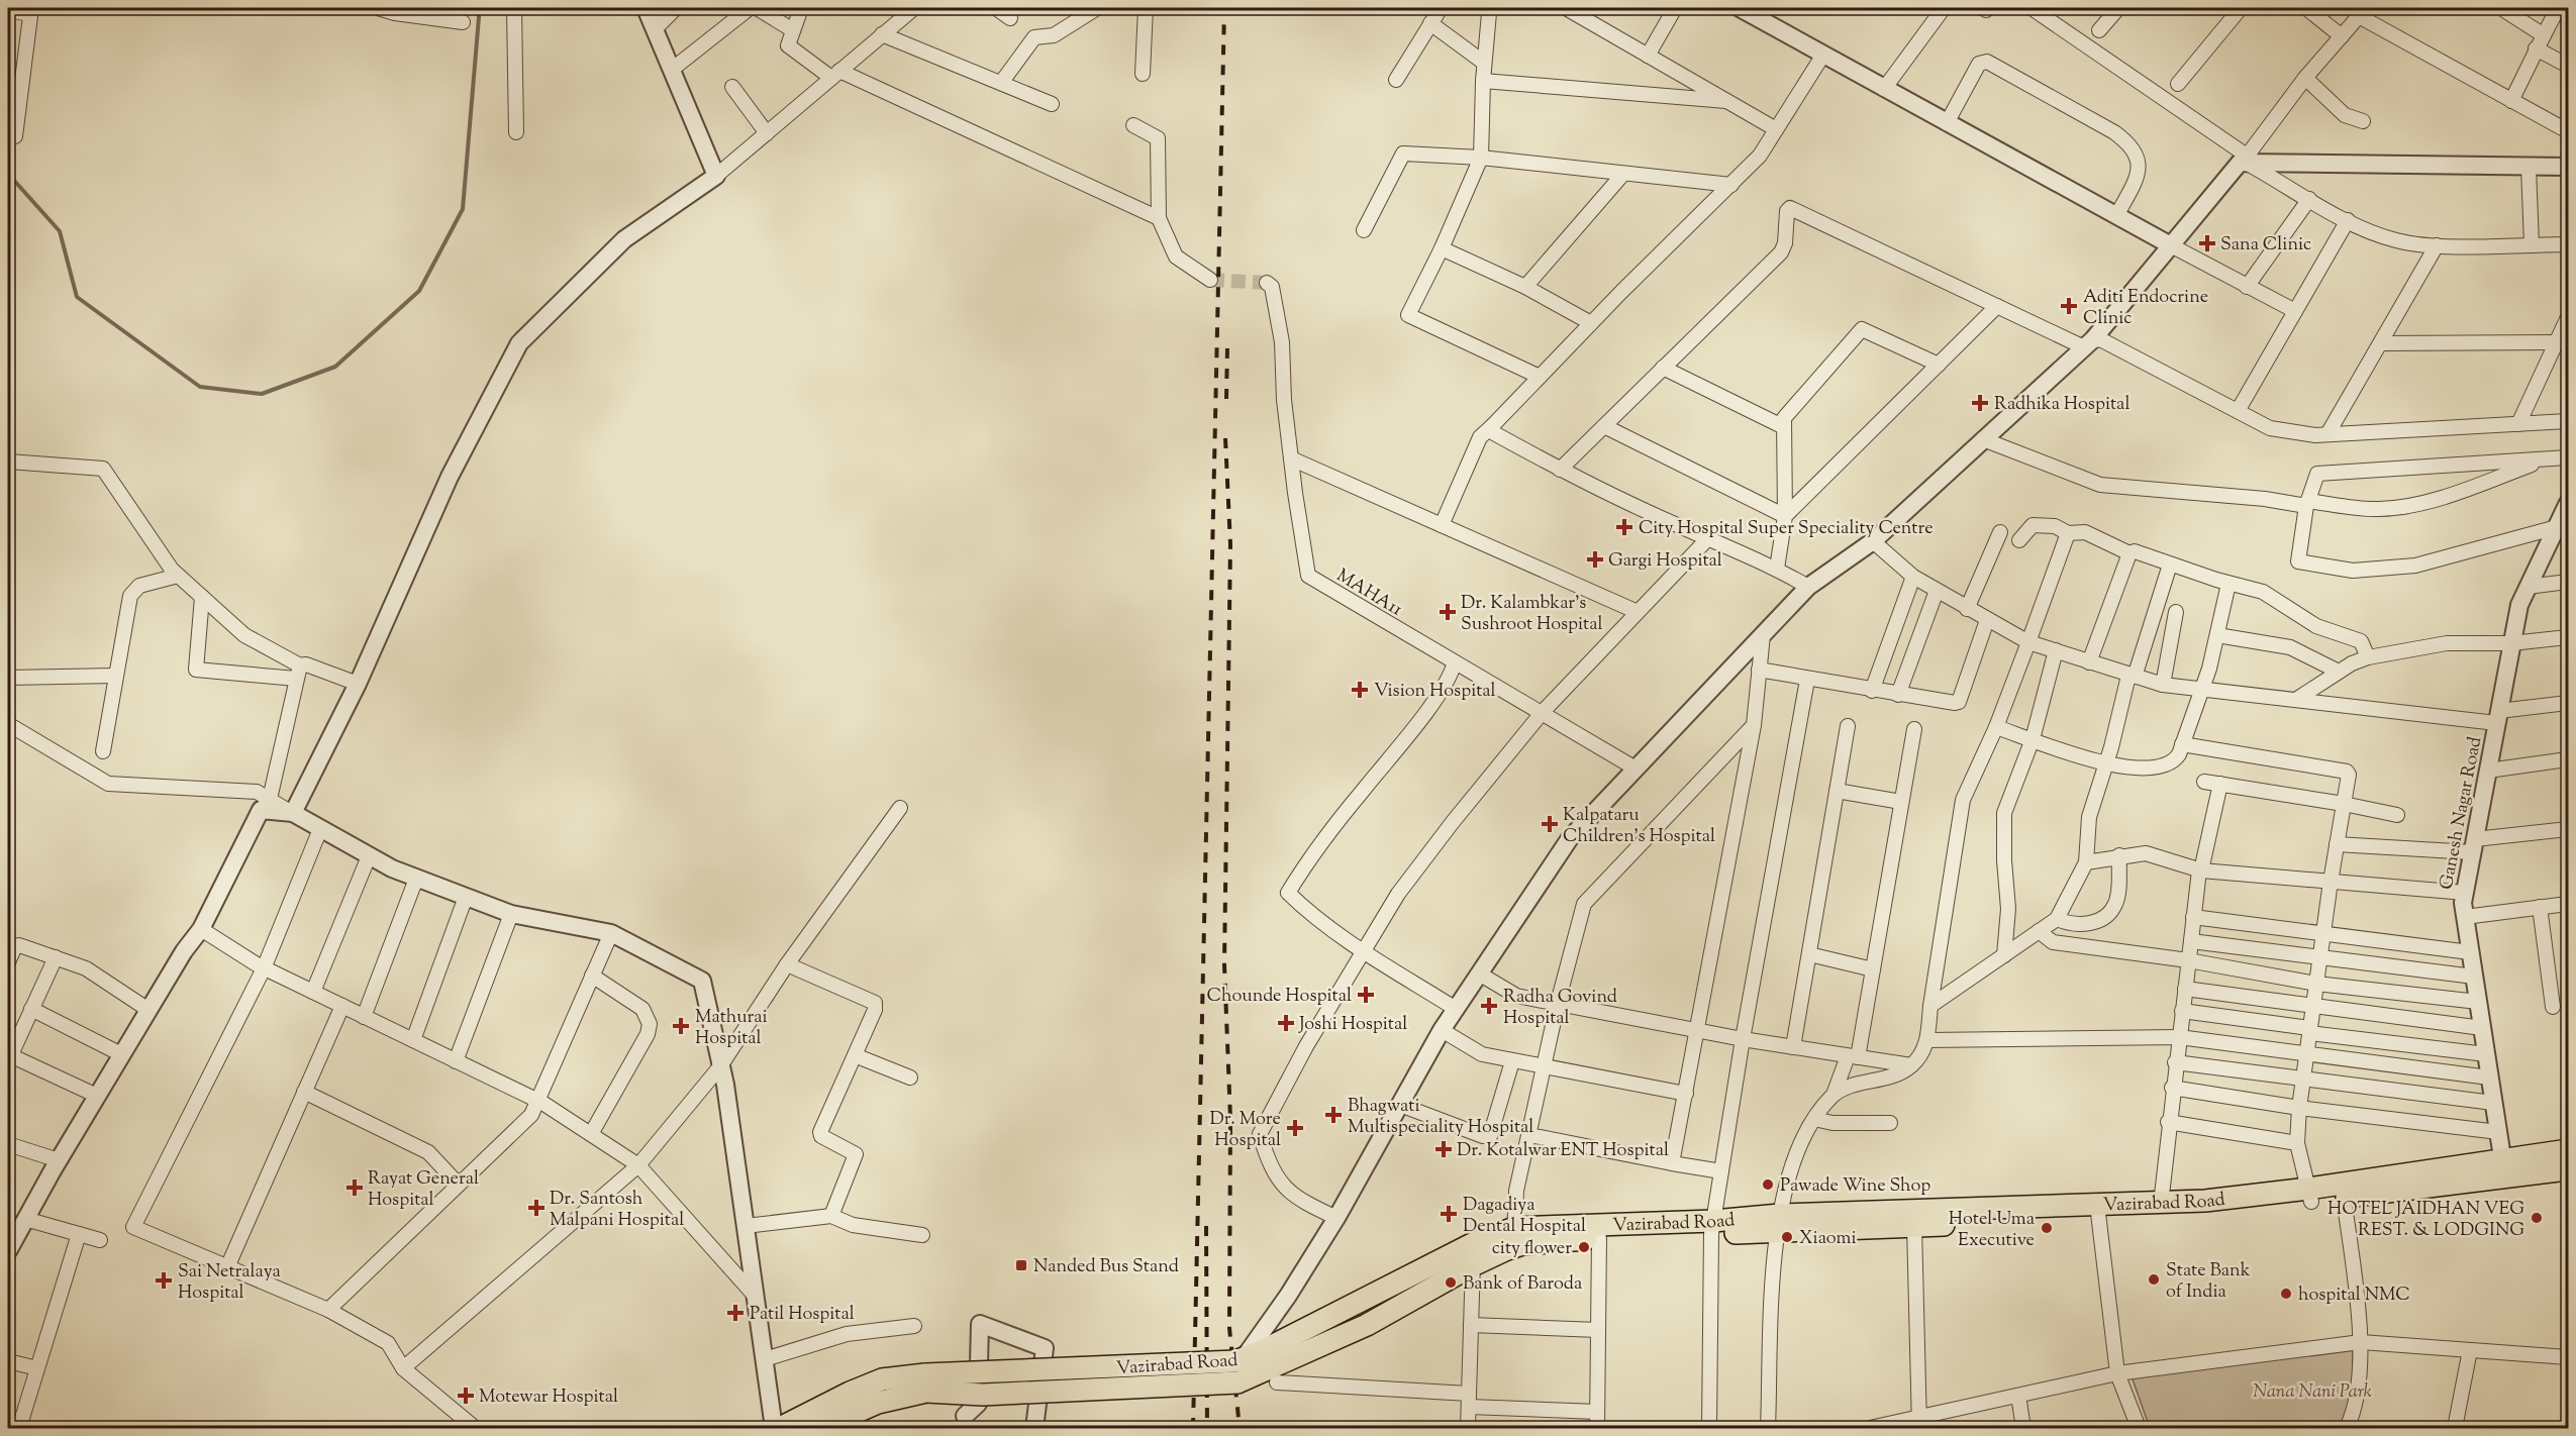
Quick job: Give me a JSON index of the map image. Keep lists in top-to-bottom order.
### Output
{
  "streets": {
    "main road": ["Vazirabad Road"],
    "street": ["MAHA11", "Ganesh Nagar Road"]
  },
  "crossings": [
    ["Ganesh Nagar Road", "Vazirabad Road"]
  ],
  "parks": ["Nana Nani Park"],
  "places": {
    "health": [
      "Sana Clinic",
      "Aditi Endocrine Clinic",
      "Radhika Hospital",
      "City Hospital Super Speciality Centre",
      "Gargi Hospital",
      "Dr. Kalambkar's Sushroot Hospital",
      "Vision Hospital",
      "Kalpataru Children's Hospital",
      "Chounde Hospital",
      "Radha Govind Hospital",
      "Joshi Hospital",
      "Mathurai Hospital",
      "Bhagwati Multispeciality Hospital",
      "Dr. More Hospital",
      "Dr. Kotalwar ENT Hospital",
      "Rayat General Hospital",
      "Dr. Santosh Malpani Hospital",
      "Dagadiya Dental Hospital",
      "Sai Netralaya Hospital",
      "Patil Hospital",
      "Motewar Hospital"
    ],
    "other": [
      "Pawade Wine Shop",
      "HOTEL JAIDHAN VEG REST. & LODGING",
      "Hotel Uma Executive",
      "Xiaomi",
      "city flower",
      "State Bank of India",
      "Bank of Baroda",
      "hospital NMC"
    ],
    "transit": ["Nanded Bus Stand"]
  }
}
